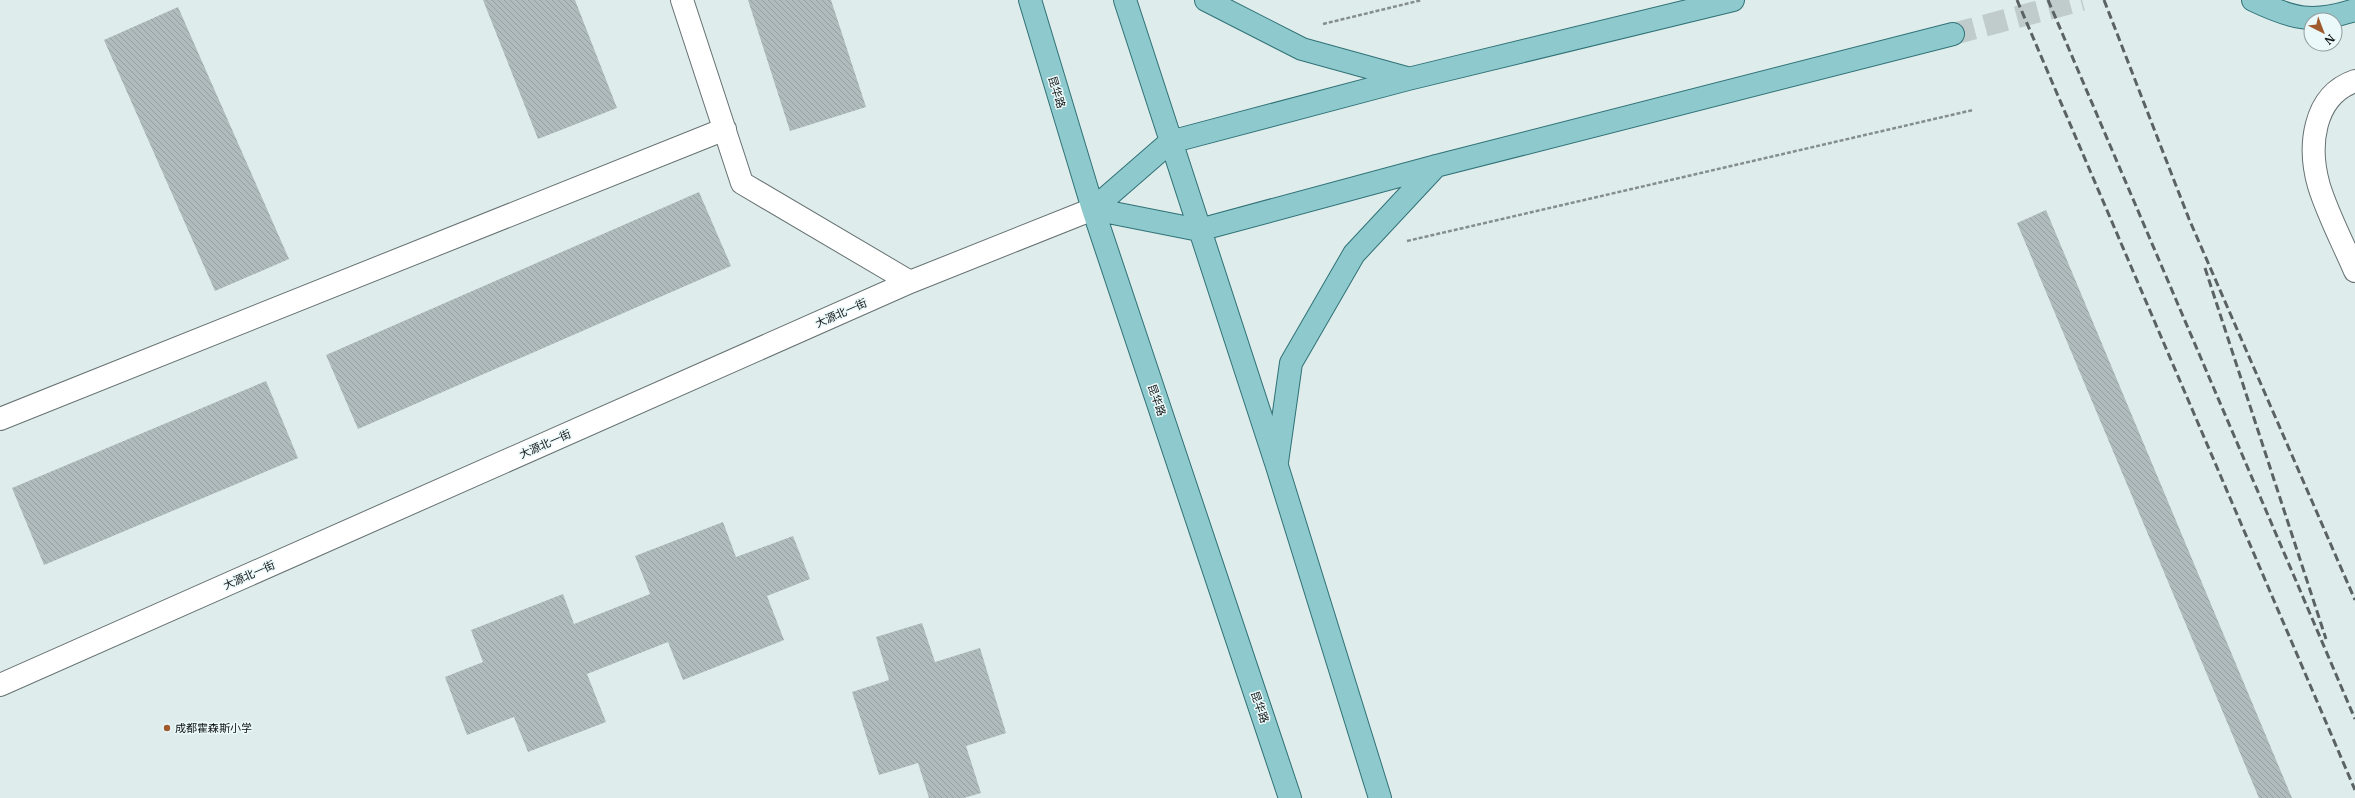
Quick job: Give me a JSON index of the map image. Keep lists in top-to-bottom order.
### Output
{
  "streets": {
    "main road": ["昆华路"],
    "street": ["大源北一街"]
  },
  "crossings": [
    ["昆华路", "大源北一街"]
  ],
  "places": ["成都霍森斯小学"],
  "north": "bottom right"
}
